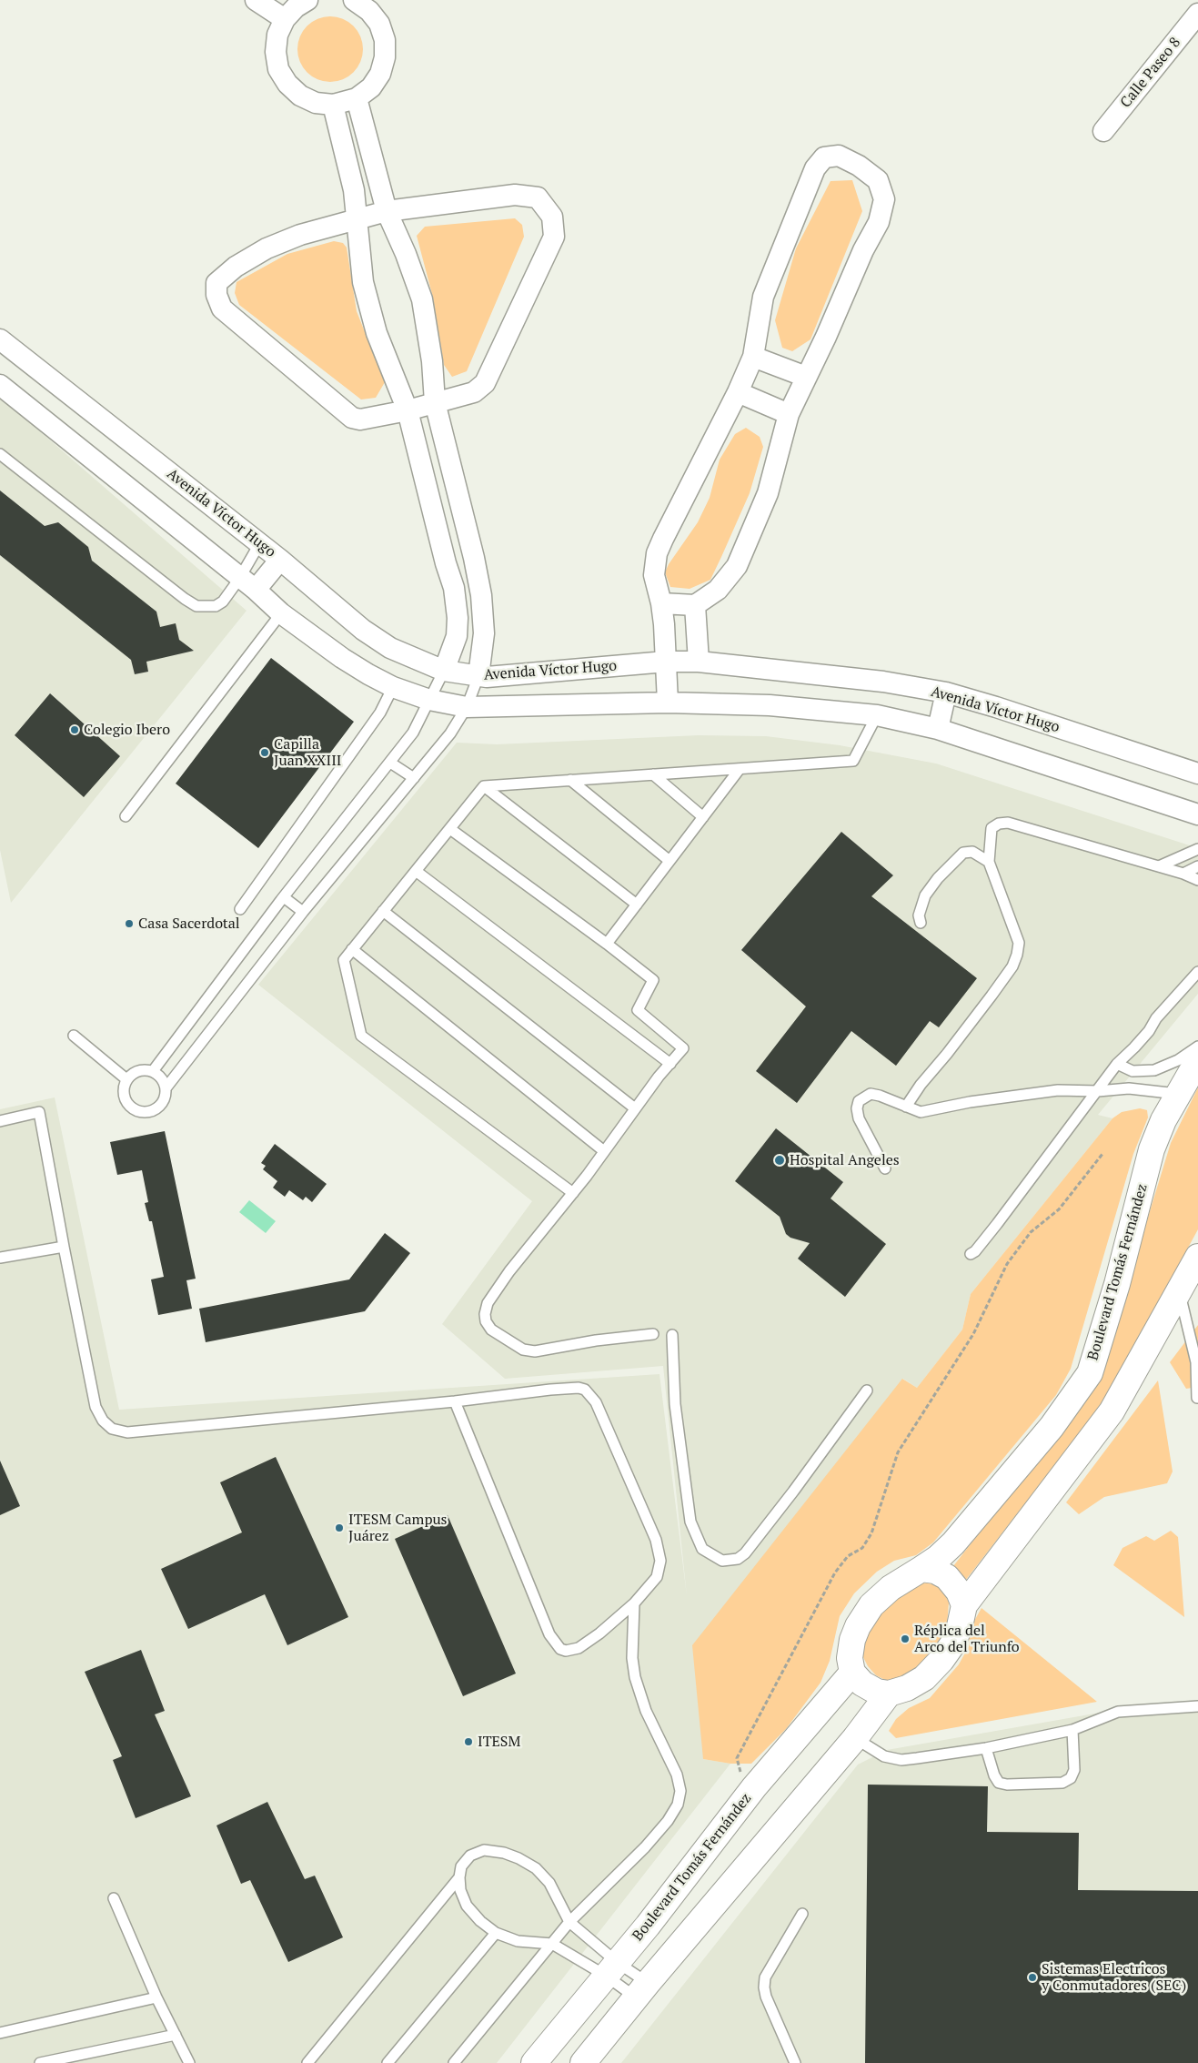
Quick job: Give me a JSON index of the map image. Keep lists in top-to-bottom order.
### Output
{
  "streets": {
    "main road": ["Boulevard Tomás Fernández"],
    "street": ["Calle Paseo 8", "Avenida Víctor Hugo"]
  },
  "places": [
    "Colegio Ibero",
    "Capilla Juan XXIII",
    "Casa Sacerdotal",
    "Hospital Angeles",
    "ITESM Campus Juárez",
    "Réplica del Arco del Triunfo",
    "ITESM",
    "Sistemas Electricos y Conmutadores (SEC)"
  ]
}
